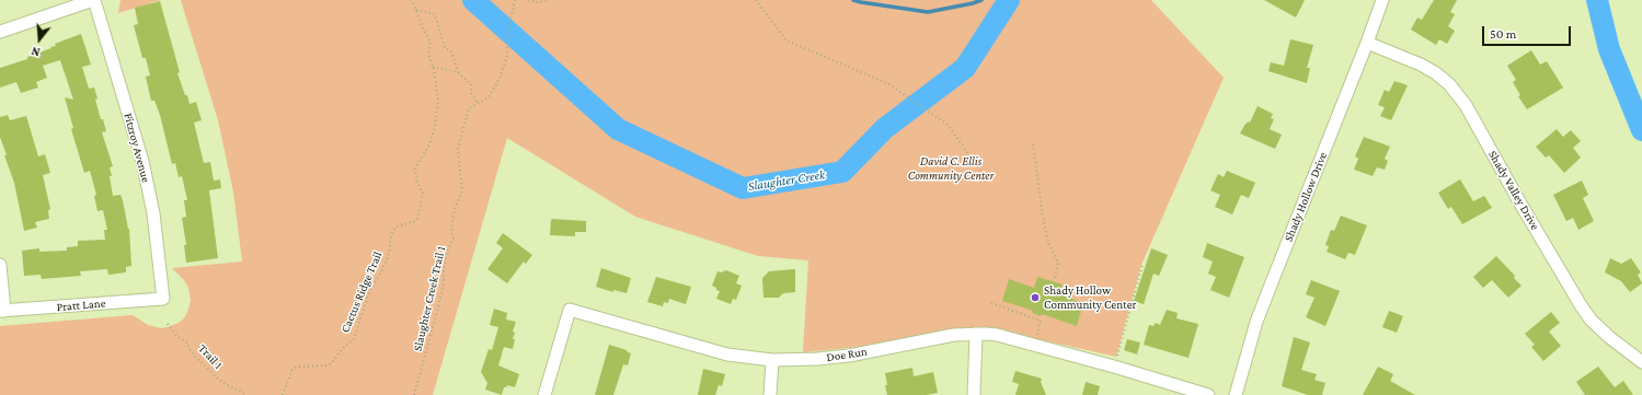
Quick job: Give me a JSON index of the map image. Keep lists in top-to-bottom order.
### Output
{
  "streets": {
    "street": [
      "Fitzroy Avenue",
      "Shady Valley Drive",
      "Shady Hollow Drive",
      "Pratt Lane",
      "Doe Run"
    ],
    "path": ["Cactus Ridge Trail", "Slaughter Creek Trail 1", "Trail 1"]
  },
  "crossings": [
    ["Fitzroy Avenue", "Pratt Lane"],
    ["Shady Valley Drive", "Shady Hollow Drive"]
  ],
  "water": ["Slaughter Creek"],
  "parks": ["David C. Ellis Community Center"],
  "places": ["Shady Hollow Community Center"],
  "scale_bar": "50 m",
  "north": "bottom"
}
